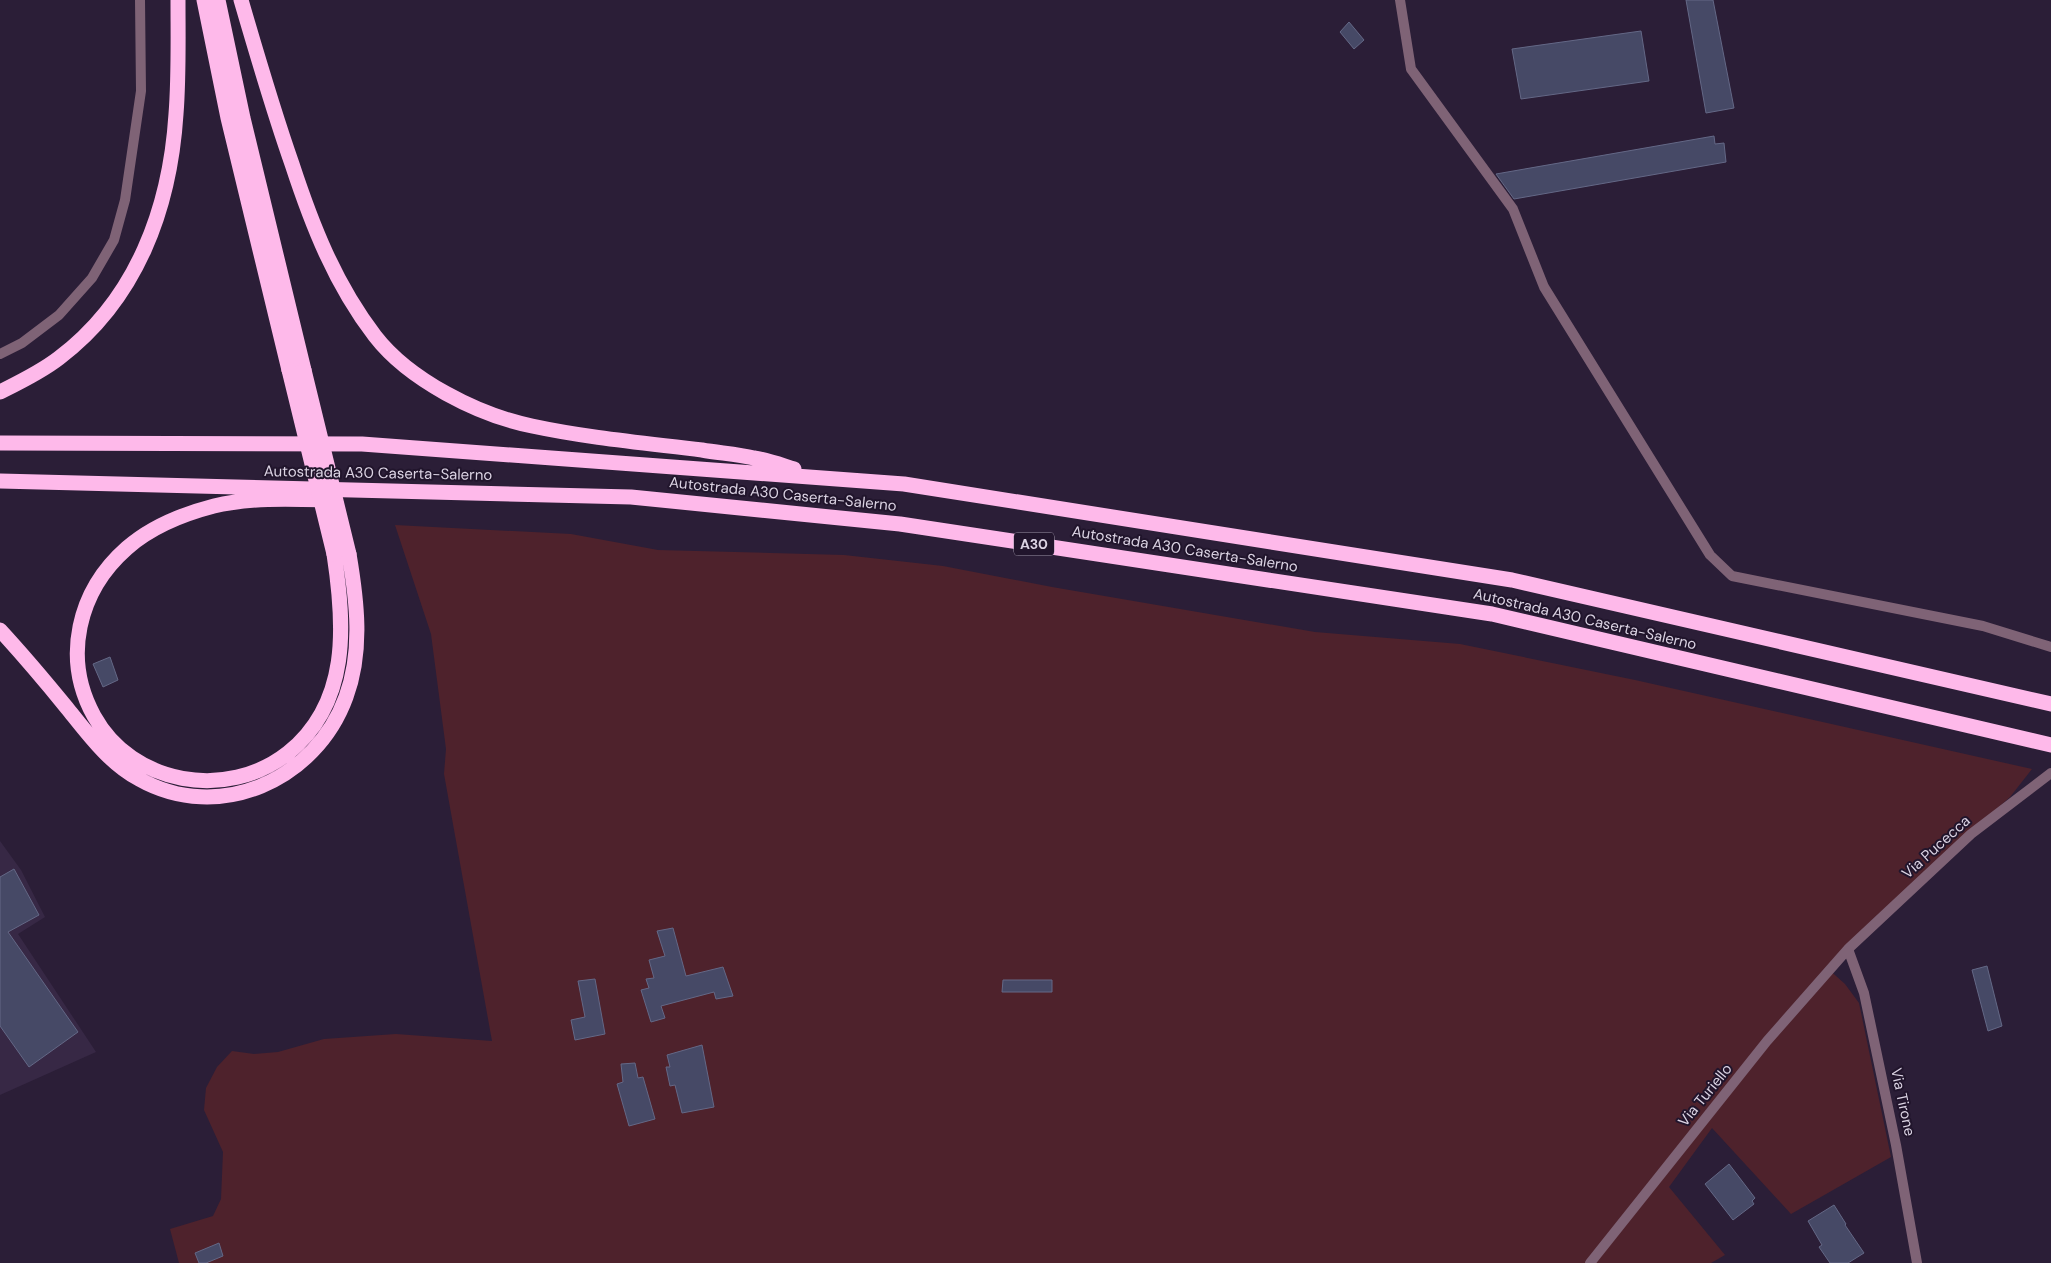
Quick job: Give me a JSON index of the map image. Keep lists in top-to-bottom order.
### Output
{
  "streets": {
    "highway": ["Autostrada A30 Caserta-Salerno", "A30"],
    "street": ["Via Pucecca", "Via Turiello", "Via Tirone"]
  },
  "crossings": [
    ["Via Pucecca", "Via Turiello"],
    ["Via Pucecca", "Via Tirone"],
    ["Via Turiello", "Via Tirone"]
  ]
}
